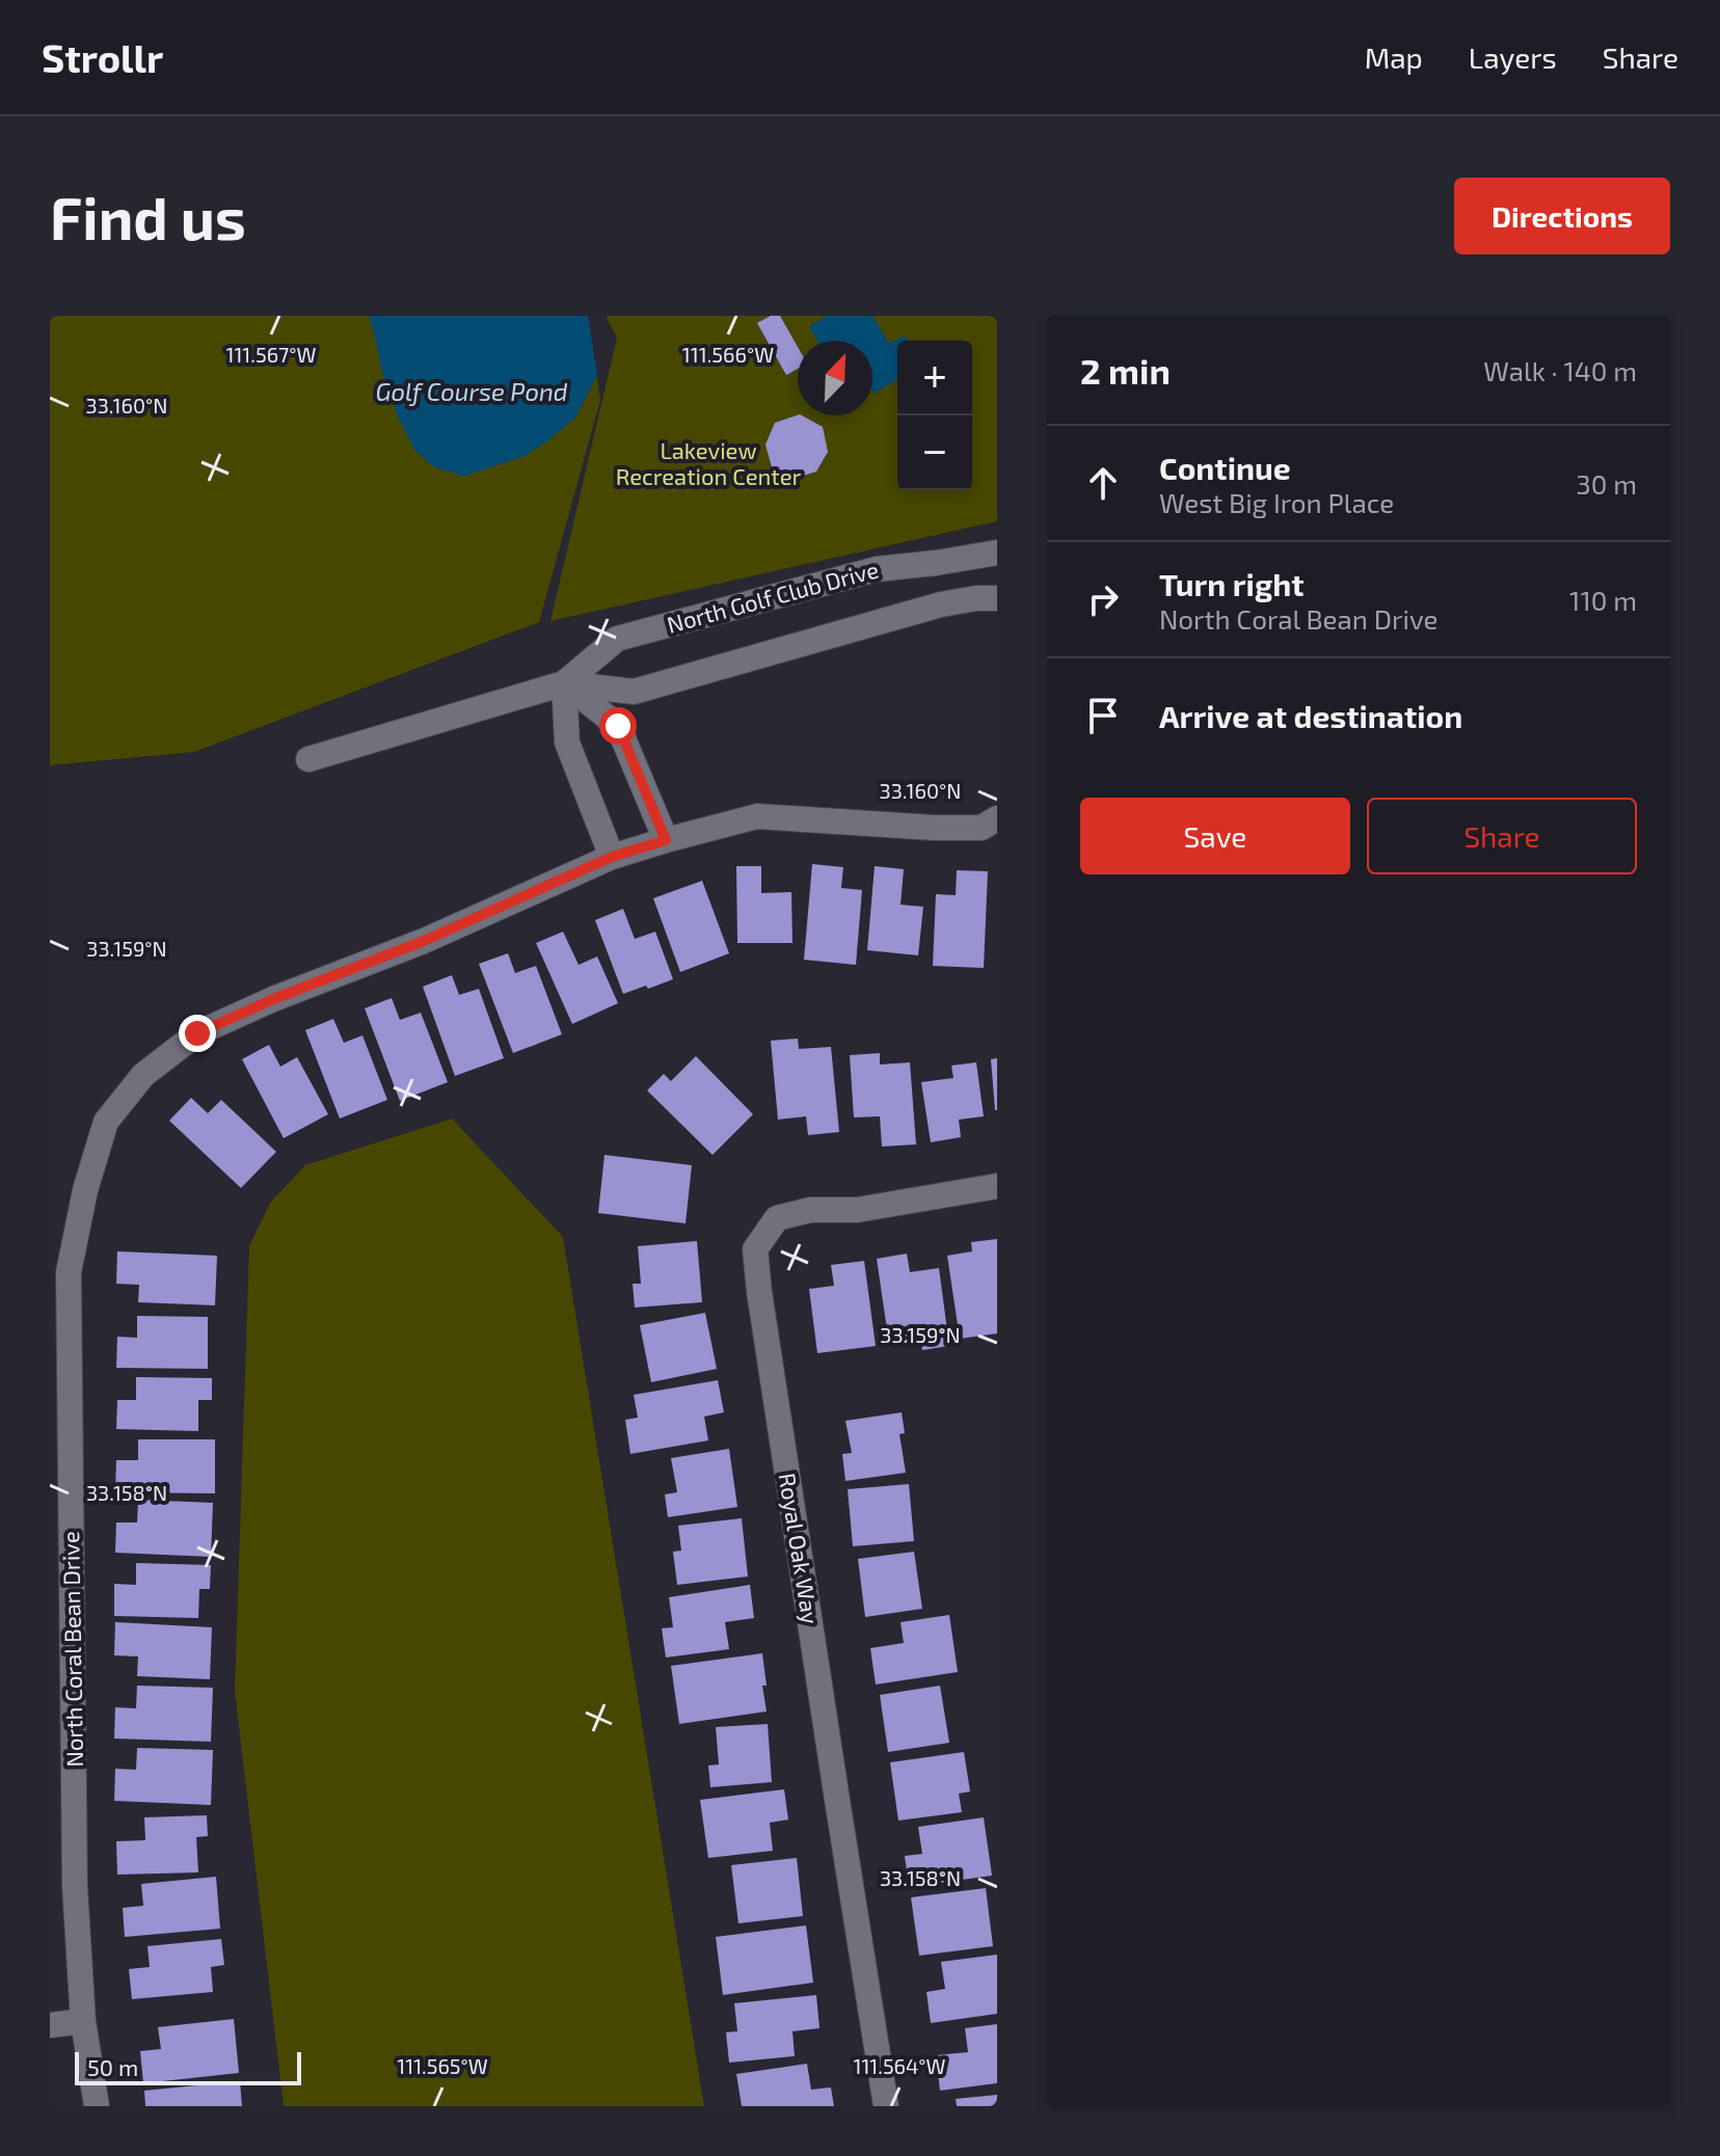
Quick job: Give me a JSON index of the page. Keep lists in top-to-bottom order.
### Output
{
  "streets": {
    "street": ["North Golf Club Drive", "Royal Oak Way", "North Coral Bean Drive"]
  },
  "water": ["Golf Course Pond"],
  "parks": ["Lakeview Recreation Center"],
  "scale_bar": "50 m",
  "north": "top right",
  "page": {
    "header": "Strollr",
    "nav": ["Map", "Layers", "Share"],
    "buttons": [
      "Directions",
      ["Save", "Share"]
    ],
    "title": "Find us",
    "heading": ["2 min", "Walk · 140 m"],
    "map_buttons": ["+", "−"],
    "list": [
      ["Continue", "West Big Iron Place", "30 m"],
      ["Turn right", "North Coral Bean Drive", "110 m"],
      "Arrive at destination"
    ],
    "scale": "50 m"
  },
  "coordinates": [
    "111.567°W",
    "111.566°W",
    "33.160°N",
    "33.159°N",
    "33.158°N",
    "111.565°W",
    "111.564°W"
  ]
}
